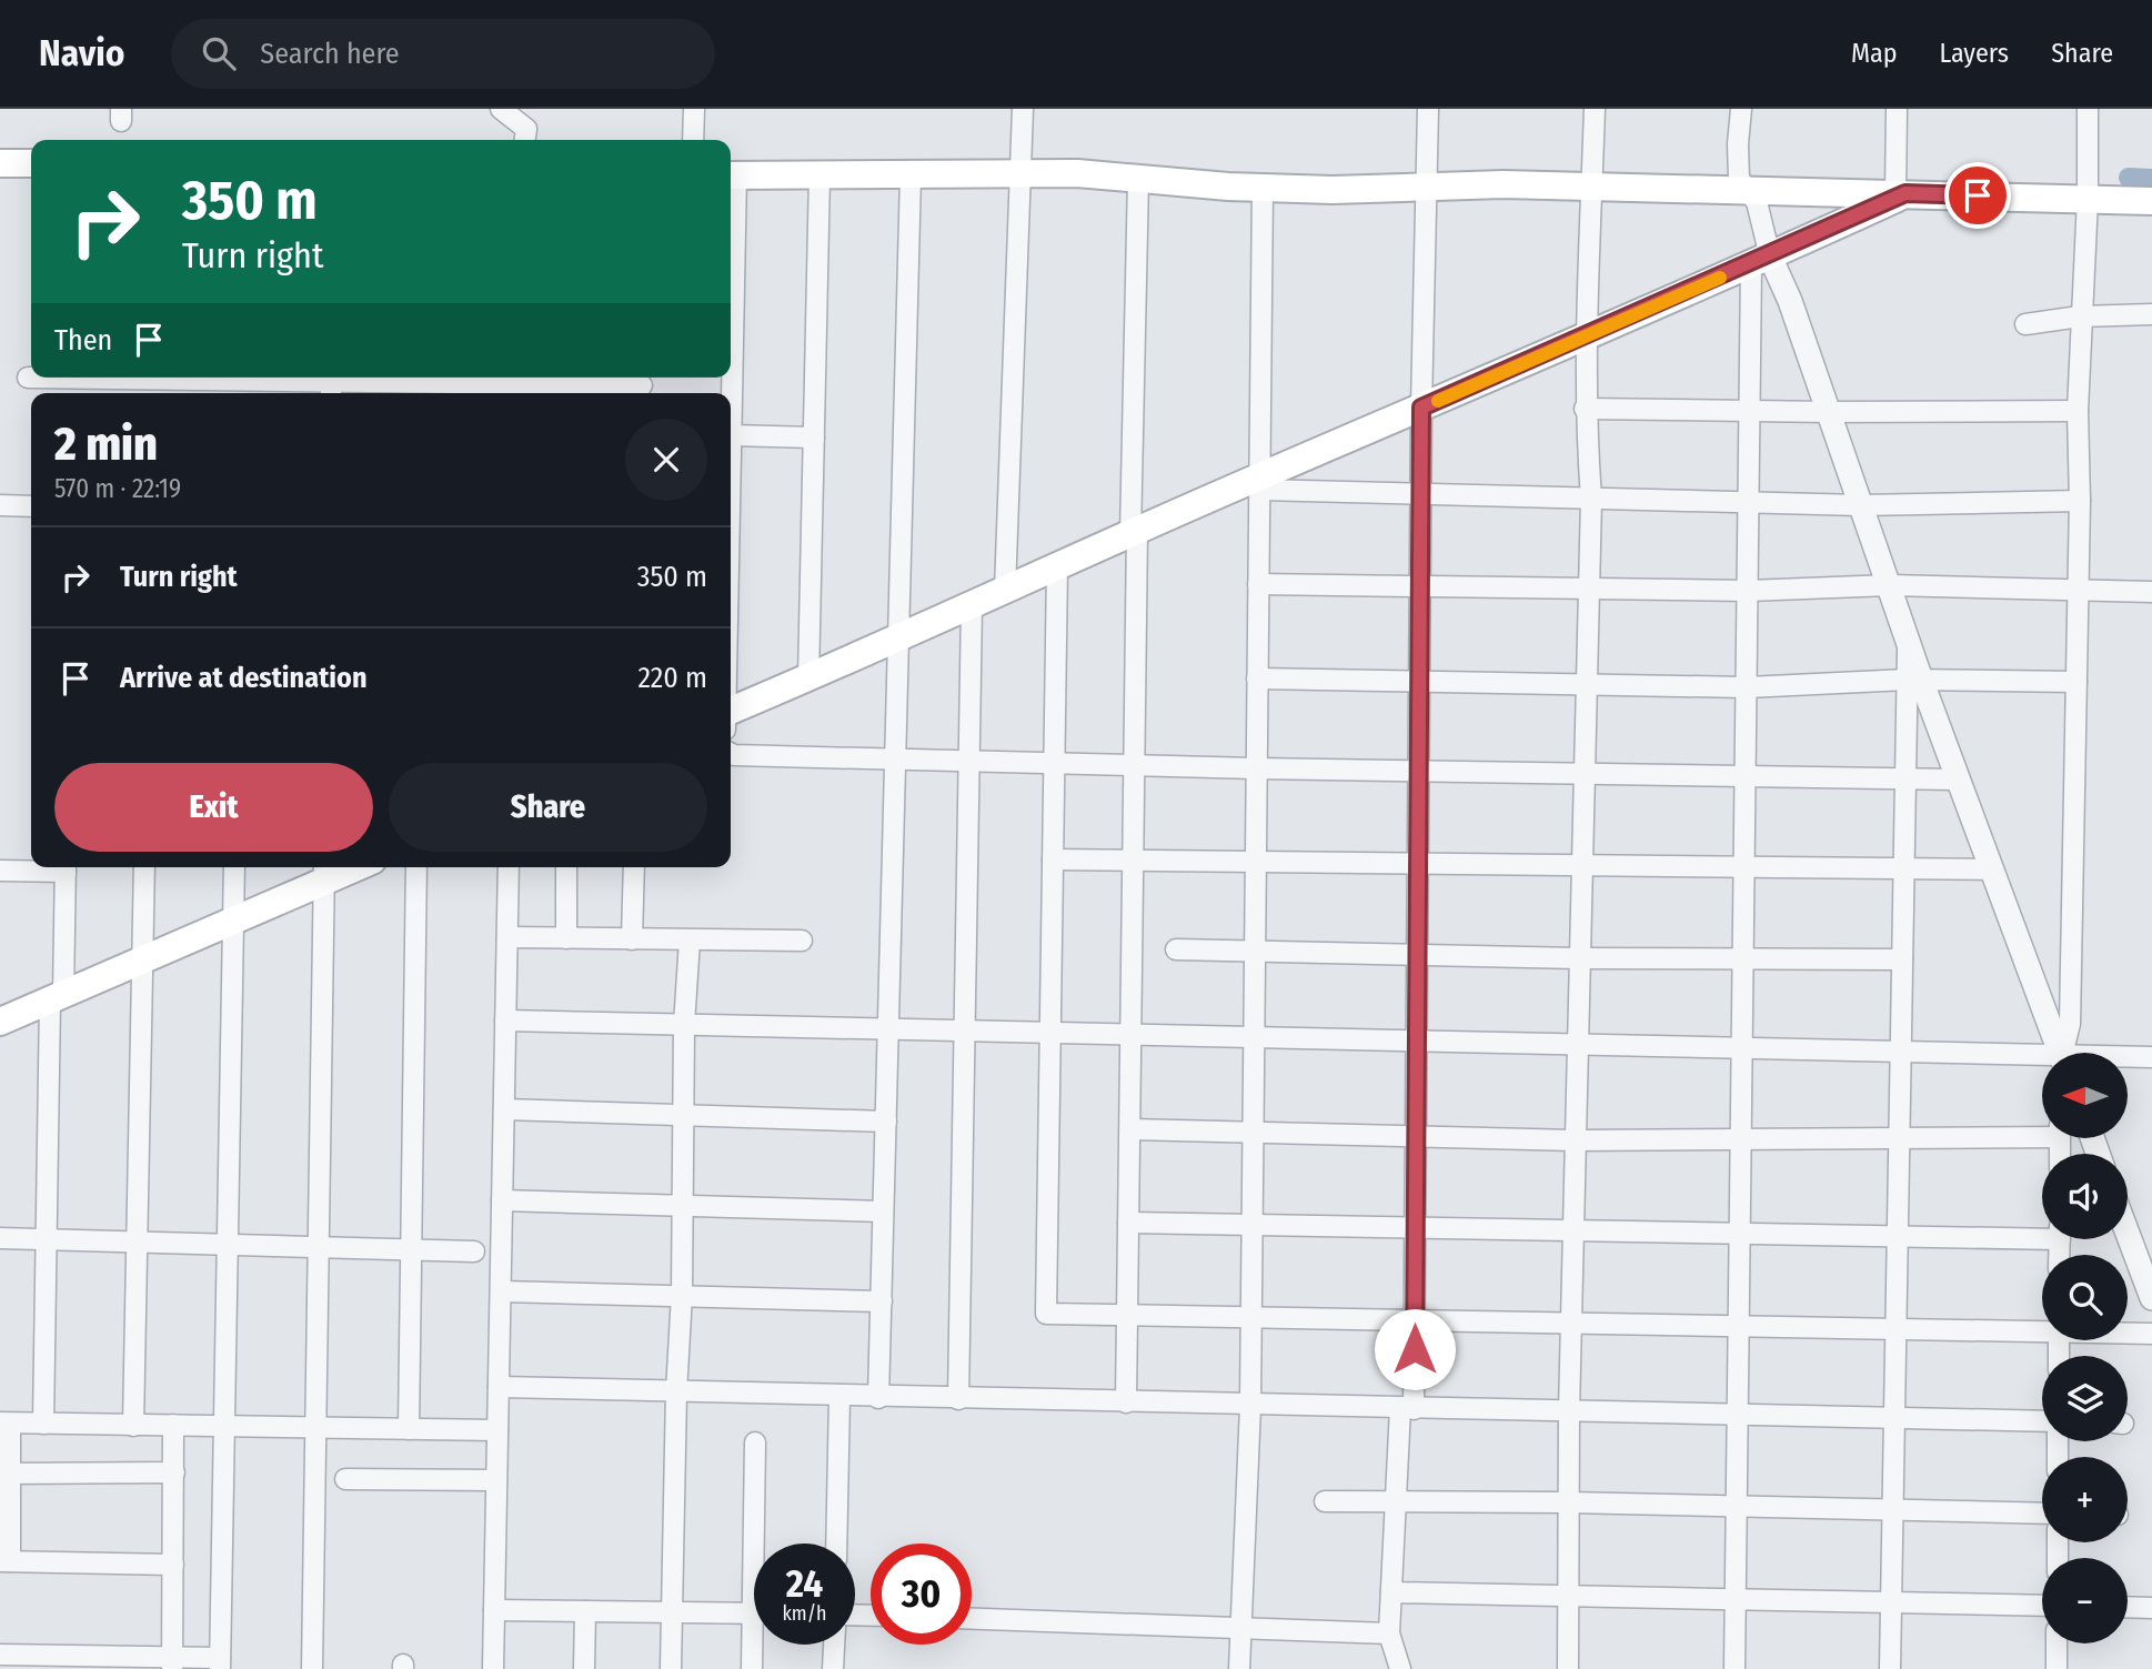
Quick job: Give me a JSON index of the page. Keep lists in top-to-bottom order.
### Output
{
  "north": "left",
  "page": {
    "header": "Navio",
    "search": "Search here",
    "nav": ["Map", "Layers", "Share"],
    "turn": ["350 m", "Turn right"],
    "then": "Then",
    "heading": ["2 min", "570 m · 22:19"],
    "list": [
      {
        "name": "Turn right",
        "value": "350 m"
      },
      {
        "name": "Arrive at destination",
        "value": "220 m"
      }
    ],
    "buttons": ["Exit", "Share"],
    "map_buttons": ["+", "−"],
    "speed": "24 km/h",
    "limit": "30"
  }
}
